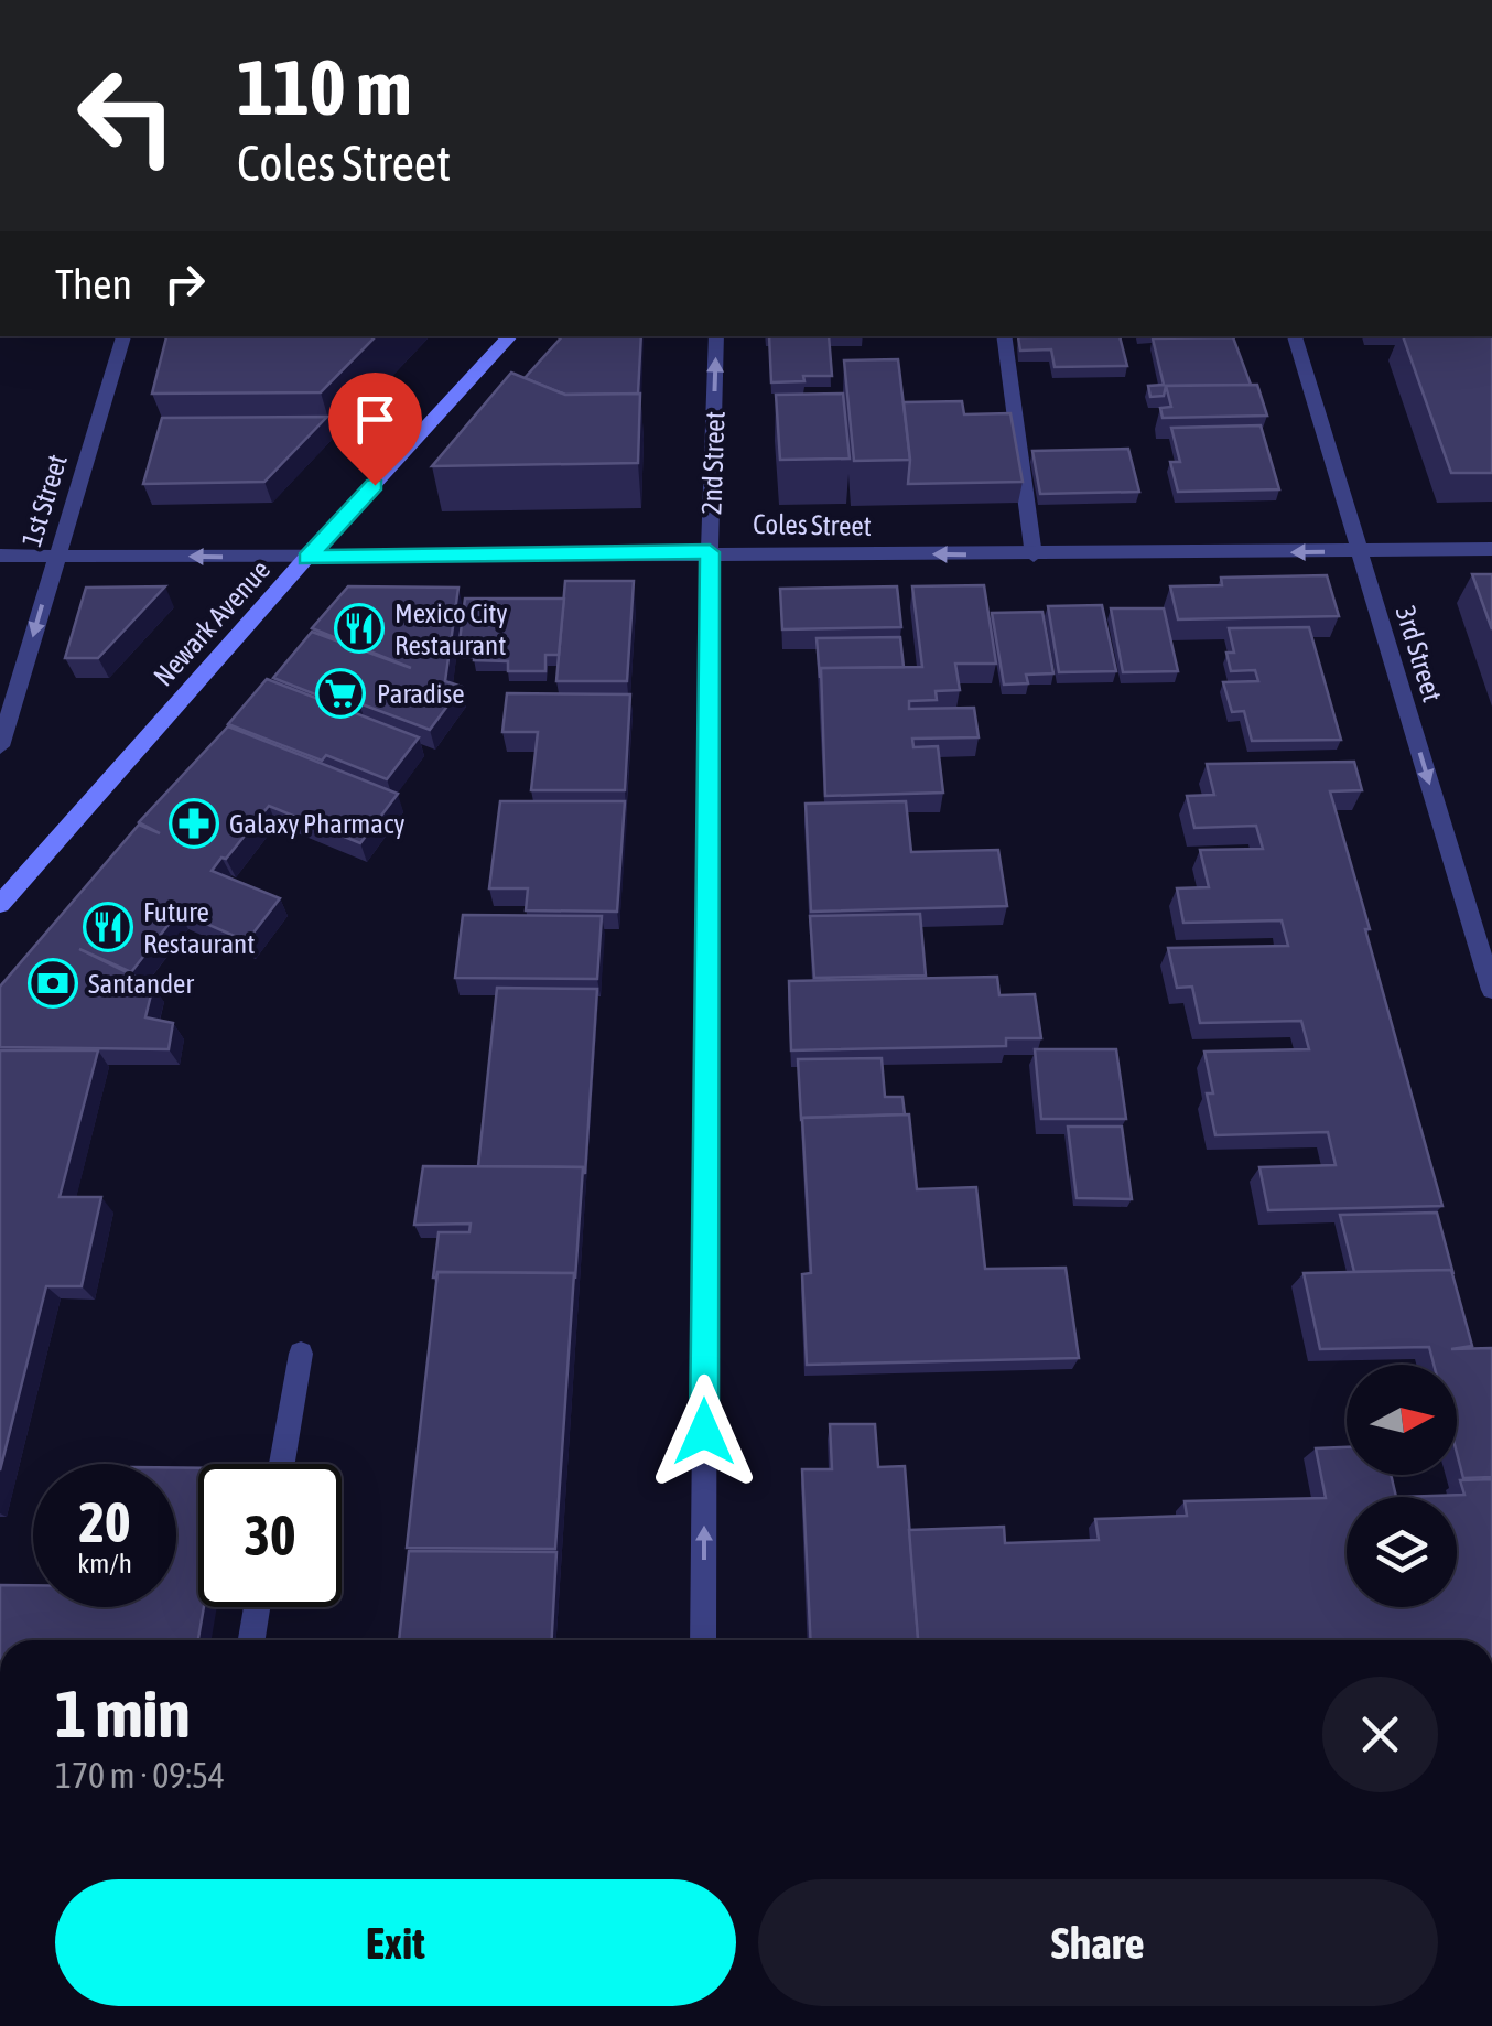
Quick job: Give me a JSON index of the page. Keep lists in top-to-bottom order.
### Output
{
  "streets": {
    "main road": ["Newark Avenue"],
    "street": [
      "2nd Street",
      "1st Street",
      "Coles Street",
      "3rd Street"
    ]
  },
  "crossings": [
    ["2nd Street", "Coles Street"],
    ["1st Street", "Coles Street"],
    ["Coles Street", "Newark Avenue"],
    ["Coles Street", "3rd Street"]
  ],
  "one_way": [
    "2nd Street",
    "1st Street",
    "Coles Street",
    "3rd Street"
  ],
  "places": {
    "restaurant": ["Mexico City Restaurant", "Future Restaurant"],
    "supermarket": ["Paradise"],
    "pharmacy": ["Galaxy Pharmacy"],
    "bank": ["Santander"]
  },
  "north": "right",
  "page": {
    "turn": ["110 m", "Coles Street"],
    "then": "Then",
    "speed": "20 km/h",
    "limit": "30",
    "heading": ["1 min", "170 m · 09:54"],
    "buttons": ["Exit", "Share"]
  }
}
